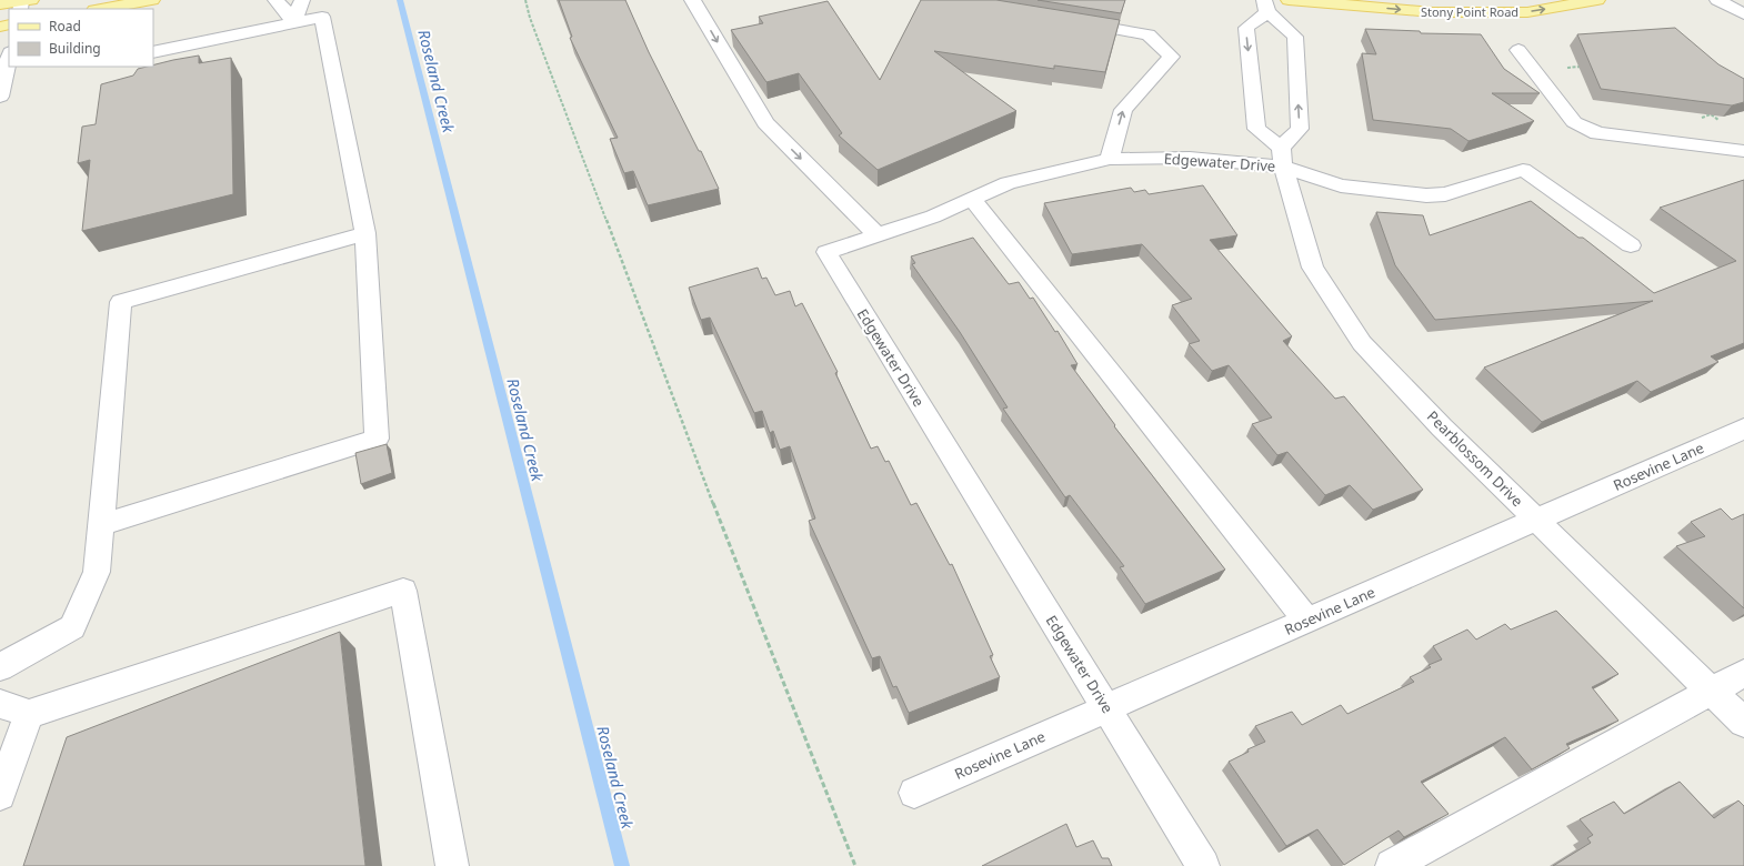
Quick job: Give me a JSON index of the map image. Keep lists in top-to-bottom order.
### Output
{
  "streets": {
    "main road": ["Stony Point Road"],
    "street": ["Edgewater Drive", "Pearblossom Drive", "Rosevine Lane"]
  },
  "crossings": [
    ["Edgewater Drive", "Pearblossom Drive"],
    ["Edgewater Drive", "Rosevine Lane"],
    ["Pearblossom Drive", "Rosevine Lane"]
  ],
  "one_way": ["Stony Point Road"],
  "water": ["Roseland Creek"],
  "legend": ["Road", "Building"]
}
